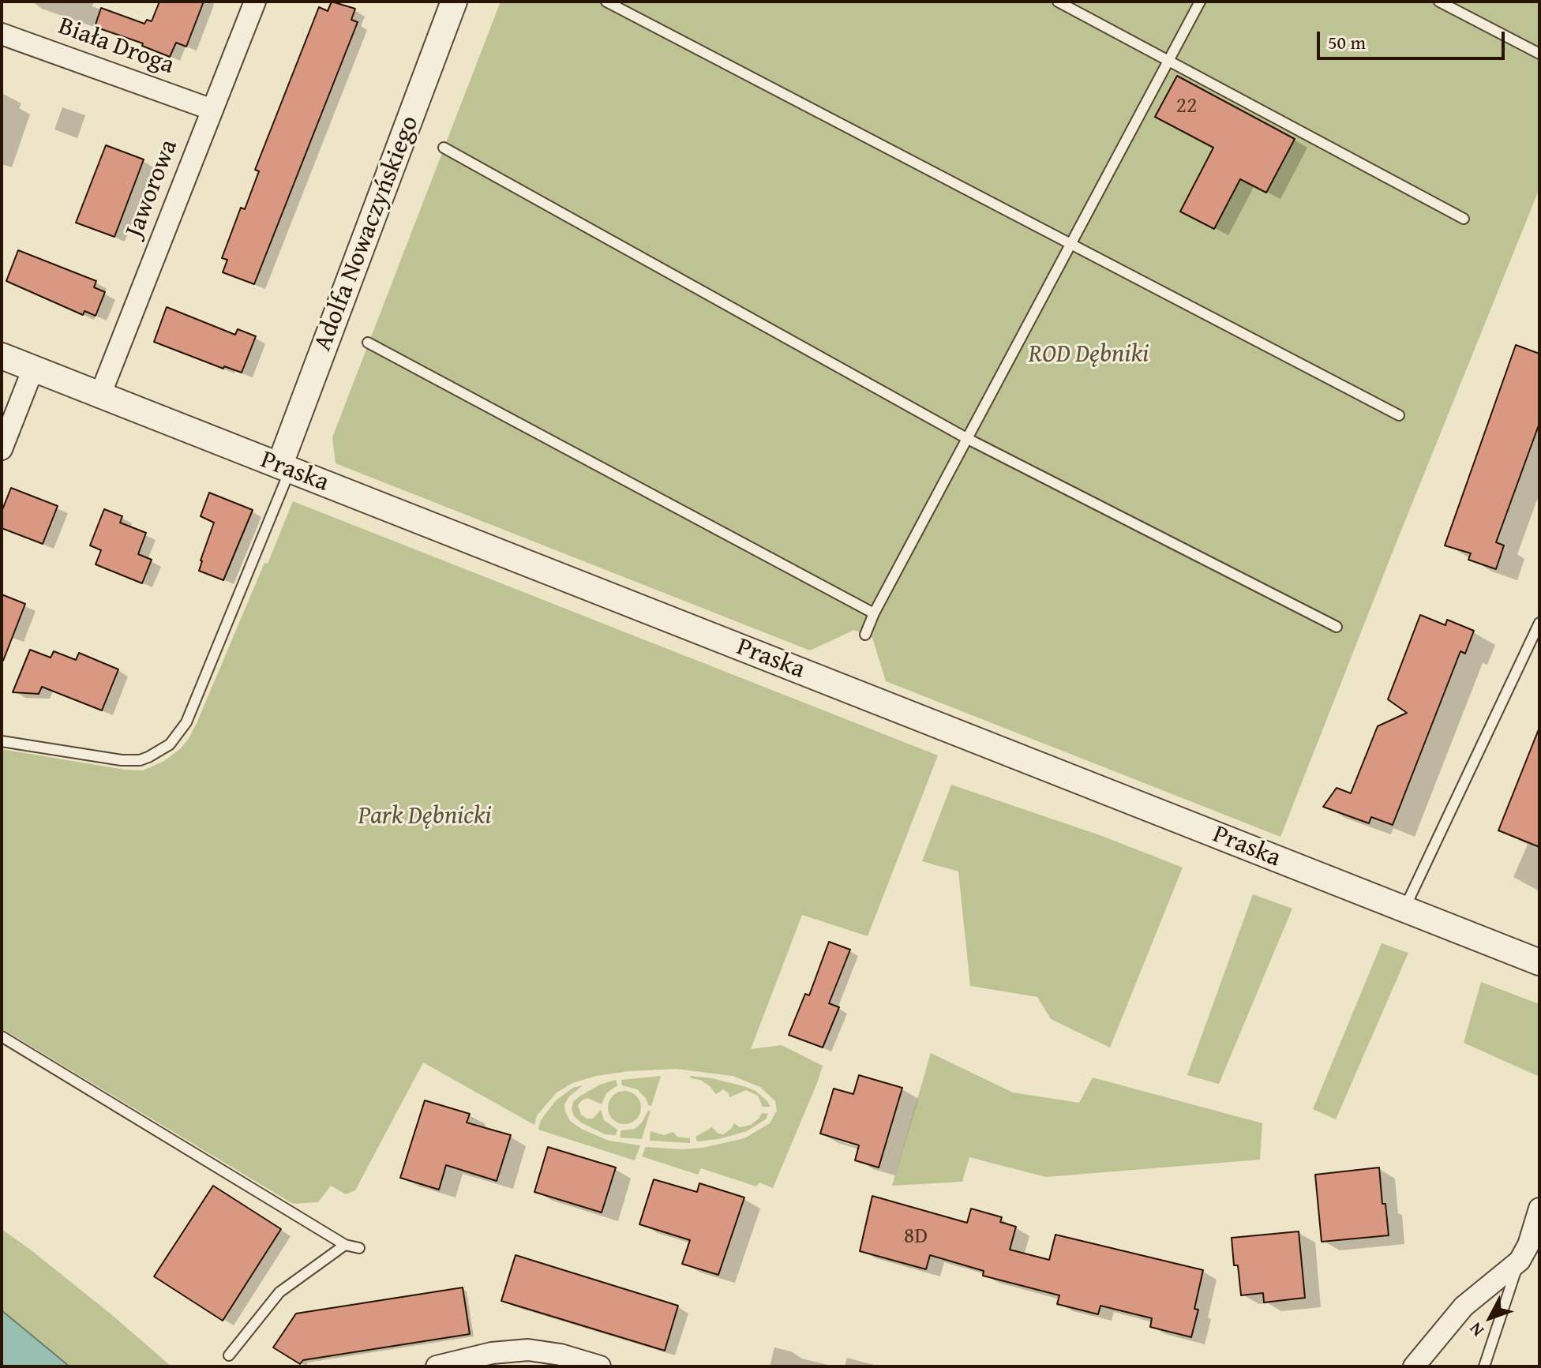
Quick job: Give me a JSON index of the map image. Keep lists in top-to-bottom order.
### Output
{
  "streets": {
    "street": [
      "Biała Droga",
      "Jaworowa",
      "Adolfa Nowaczyńskiego",
      "Praska"
    ]
  },
  "crossings": [
    ["Biała Droga", "Jaworowa"],
    ["Jaworowa", "Praska"],
    ["Adolfa Nowaczyńskiego", "Praska"]
  ],
  "parks": ["ROD Dębniki", "Park Dębnicki"],
  "house_numbers": ["22", "8D"],
  "scale_bar": "50 m",
  "north": "bottom left"
}
